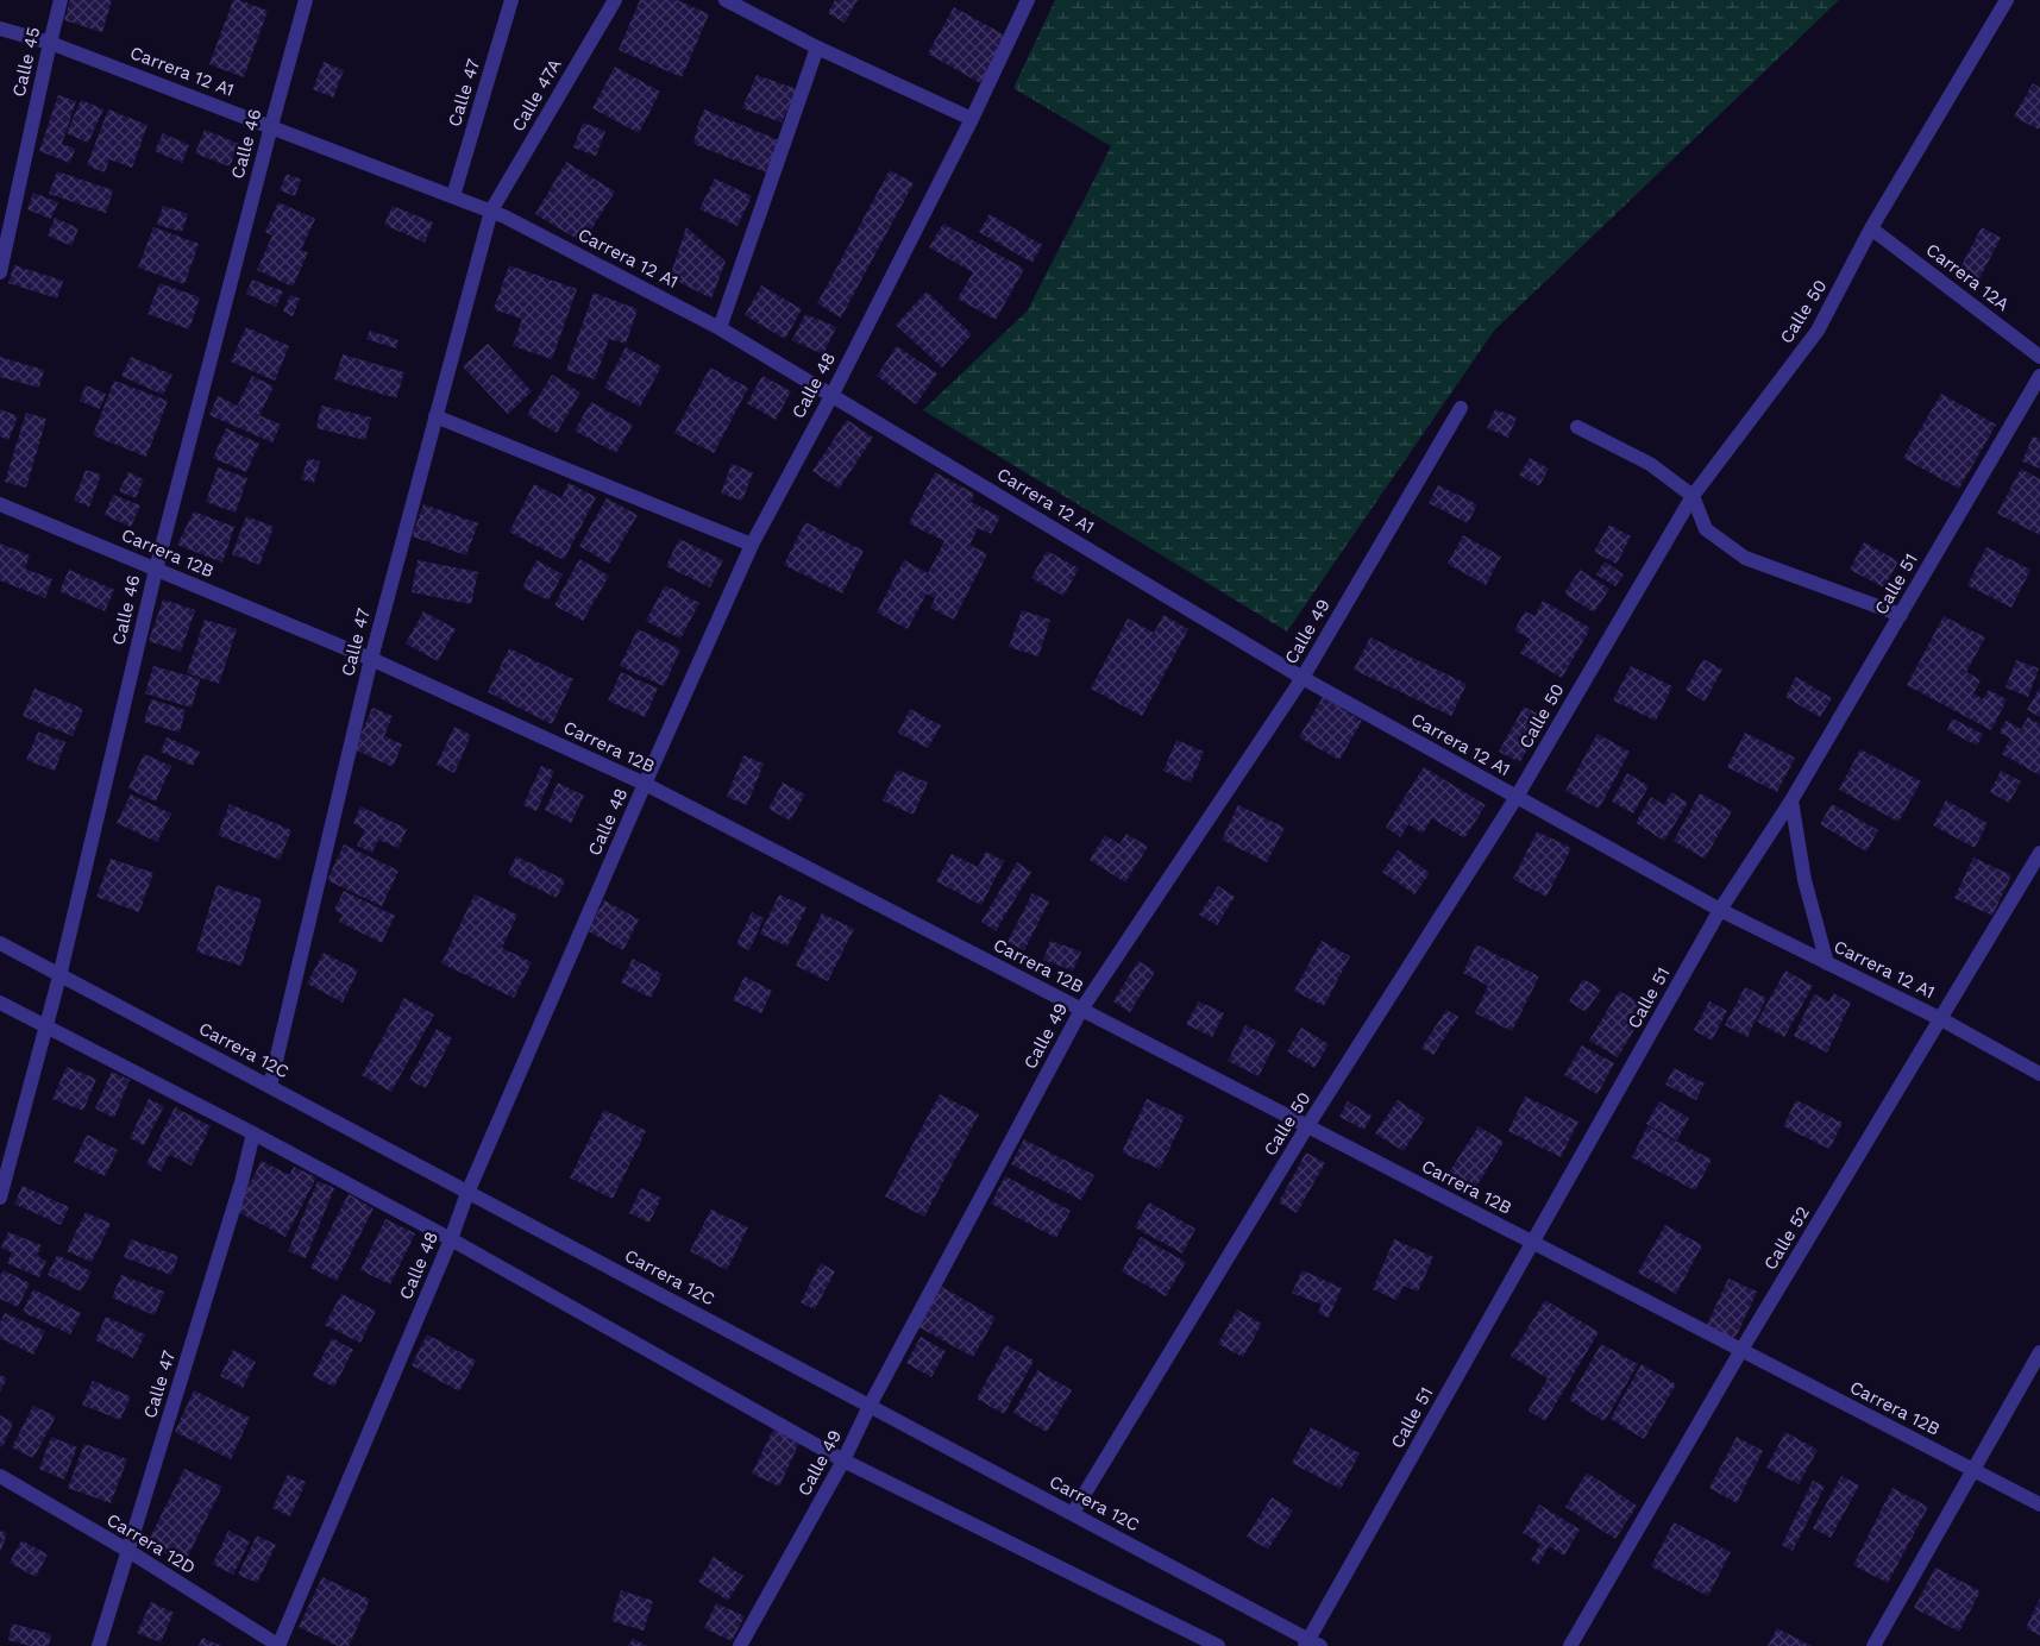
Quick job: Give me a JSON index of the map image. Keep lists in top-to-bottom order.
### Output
{
  "streets": {
    "street": [
      "Calle 45",
      "Carrera 12 A1",
      "Calle 47",
      "Calle 47A",
      "Calle 46",
      "Carrera 12A",
      "Calle 50",
      "Calle 48",
      "Carrera 12B",
      "Calle 51",
      "Calle 49",
      "Carrera 12C",
      "Calle 52",
      "Carrera 12D"
    ]
  },
  "crossings": [
    ["Calle 45", "Carrera 12 A1"],
    ["Carrera 12 A1", "Calle 47"],
    ["Carrera 12 A1", "Calle 47A"],
    ["Carrera 12 A1", "Calle 46"],
    ["Carrera 12 A1", "Calle 50"],
    ["Carrera 12 A1", "Calle 48"],
    ["Carrera 12 A1", "Calle 51"],
    ["Carrera 12 A1", "Calle 49"],
    ["Carrera 12 A1", "Calle 52"],
    ["Calle 47", "Calle 47A"],
    ["Calle 47", "Carrera 12B"],
    ["Calle 47", "Carrera 12C"],
    ["Calle 47", "Carrera 12D"],
    ["Calle 46", "Carrera 12B"],
    ["Calle 46", "Carrera 12C"],
    ["Carrera 12A", "Calle 50"],
    ["Calle 50", "Carrera 12B"],
    ["Calle 50", "Carrera 12C"],
    ["Calle 48", "Carrera 12B"],
    ["Calle 48", "Carrera 12C"],
    ["Calle 48", "Carrera 12D"],
    ["Carrera 12B", "Calle 51"],
    ["Carrera 12B", "Calle 49"],
    ["Carrera 12B", "Calle 52"],
    ["Calle 51", "Carrera 12C"],
    ["Calle 49", "Carrera 12C"]
  ]
}
